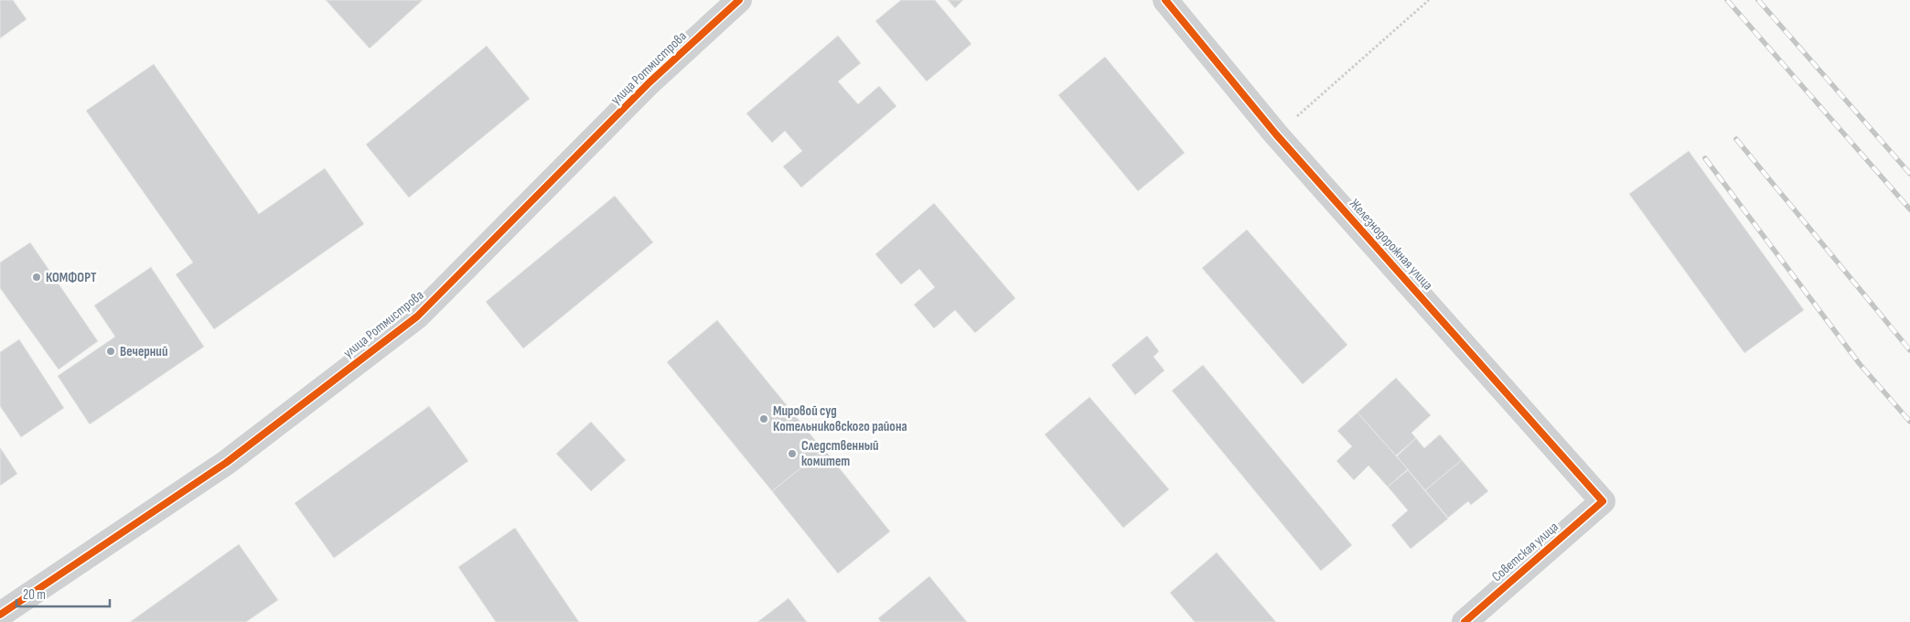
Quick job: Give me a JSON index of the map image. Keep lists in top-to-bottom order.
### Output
{
  "streets": {
    "street": ["улица Ротмистрова", "Железнодорожная улица", "Советская улица"]
  },
  "crossings": [
    ["Железнодорожная улица", "Советская улица"]
  ],
  "places": [
    "КОМФОРТ",
    "Вечерний",
    "Мировой суд Котельниковского района",
    "Следственный комитет"
  ],
  "scale_bar": "20 m"
}
